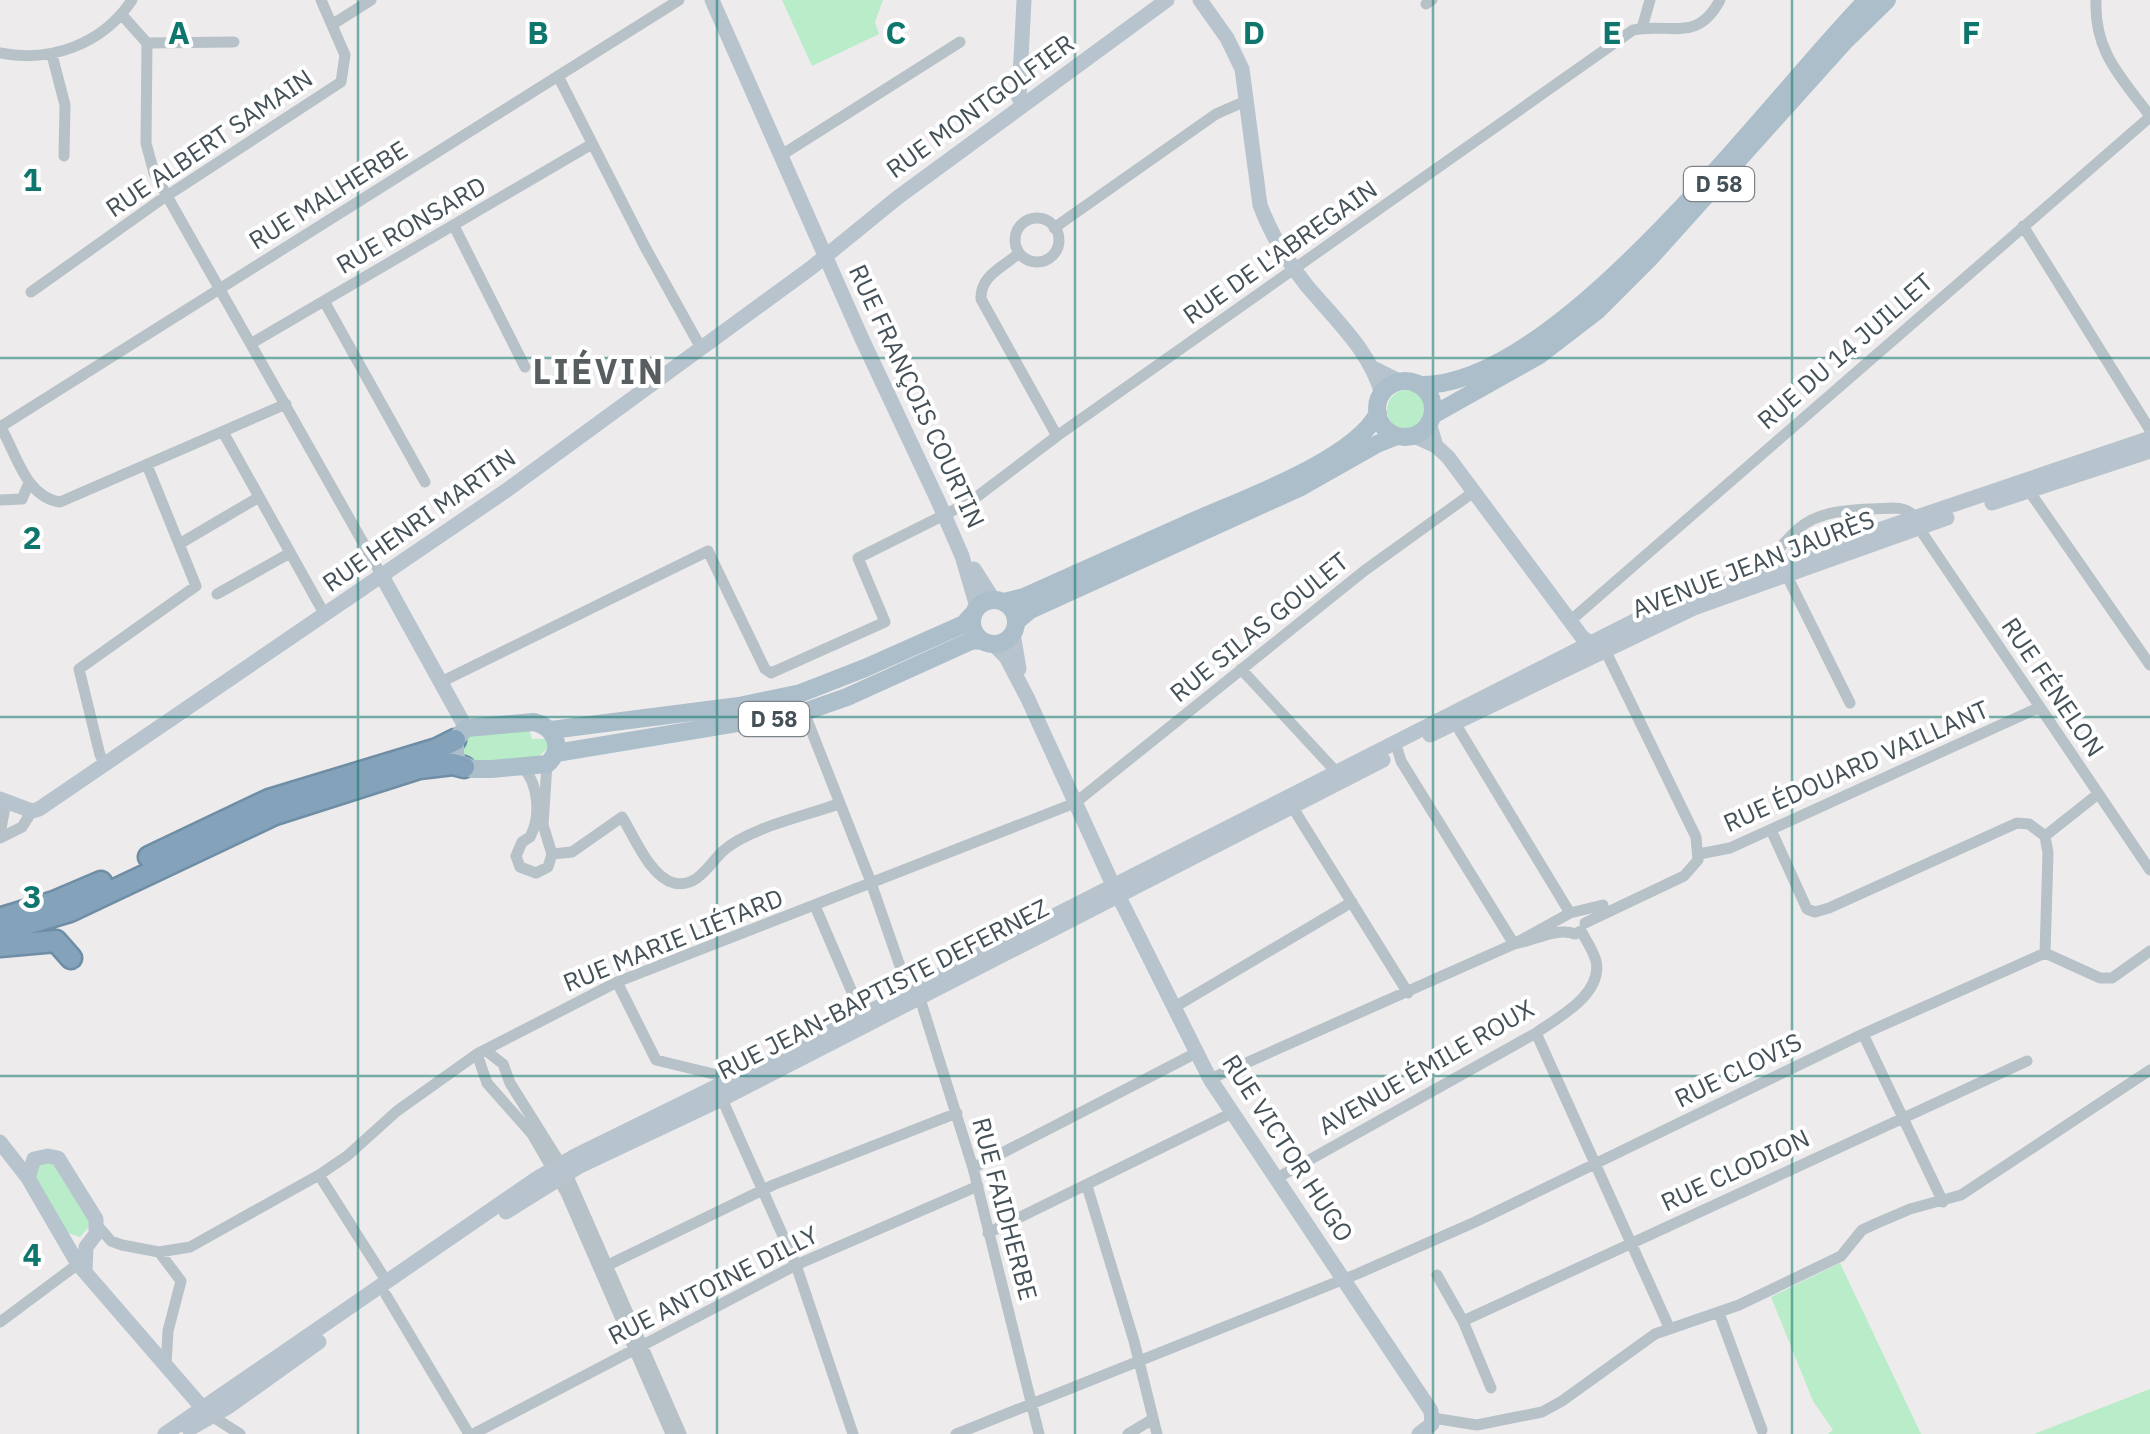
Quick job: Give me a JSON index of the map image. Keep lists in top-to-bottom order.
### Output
{
  "streets": {
    "main road": [
      "RUE MONTGOLFIER",
      "D 58",
      "RUE FRANÇOIS COURTIN",
      "RUE HENRI MARTIN",
      "AVENUE JEAN JAURÈS",
      "RUE JEAN-BAPTISTE DEFERNEZ",
      "RUE VICTOR HUGO"
    ],
    "street": [
      "RUE ALBERT SAMAIN",
      "RUE MALHERBE",
      "RUE RONSARD",
      "RUE DE L'ABREGAIN",
      "RUE DU 14 JUILLET",
      "RUE SILAS GOULET",
      "RUE FÉNELON",
      "RUE ÉDOUARD VAILLANT",
      "RUE MARIE LIÉTARD",
      "AVENUE ÉMILE ROUX",
      "RUE CLOVIS",
      "RUE CLODION",
      "RUE FAIDHERBE",
      "RUE ANTOINE DILLY"
    ]
  },
  "crossings": [
    ["RUE MONTGOLFIER", "RUE FRANÇOIS COURTIN"],
    ["RUE MONTGOLFIER", "RUE HENRI MARTIN"],
    ["D 58", "RUE FRANÇOIS COURTIN"],
    ["D 58", "RUE FAIDHERBE"],
    ["RUE DE L'ABREGAIN", "RUE FRANÇOIS COURTIN"],
    ["RUE FRANÇOIS COURTIN", "RUE HENRI MARTIN"],
    ["AVENUE JEAN JAURÈS", "RUE FÉNELON"],
    ["AVENUE JEAN JAURÈS", "RUE JEAN-BAPTISTE DEFERNEZ"],
    ["RUE SILAS GOULET", "RUE MARIE LIÉTARD"],
    ["RUE FÉNELON", "RUE ÉDOUARD VAILLANT"],
    ["RUE ÉDOUARD VAILLANT", "AVENUE ÉMILE ROUX"],
    ["RUE ÉDOUARD VAILLANT", "RUE VICTOR HUGO"],
    ["RUE MARIE LIÉTARD", "RUE FAIDHERBE"],
    ["RUE JEAN-BAPTISTE DEFERNEZ", "RUE VICTOR HUGO"],
    ["RUE JEAN-BAPTISTE DEFERNEZ", "RUE FAIDHERBE"],
    ["AVENUE ÉMILE ROUX", "RUE VICTOR HUGO"],
    ["RUE CLOVIS", "RUE VICTOR HUGO"],
    ["RUE CLOVIS", "RUE FAIDHERBE"],
    ["RUE FAIDHERBE", "RUE ANTOINE DILLY"]
  ],
  "districts": ["LIÉVIN"],
  "grid": {
    "columns": [
      "A",
      "B",
      "C",
      "D",
      "E",
      "F"
    ],
    "rows": [
      "1",
      "2",
      "3",
      "4"
    ]
  }
}
